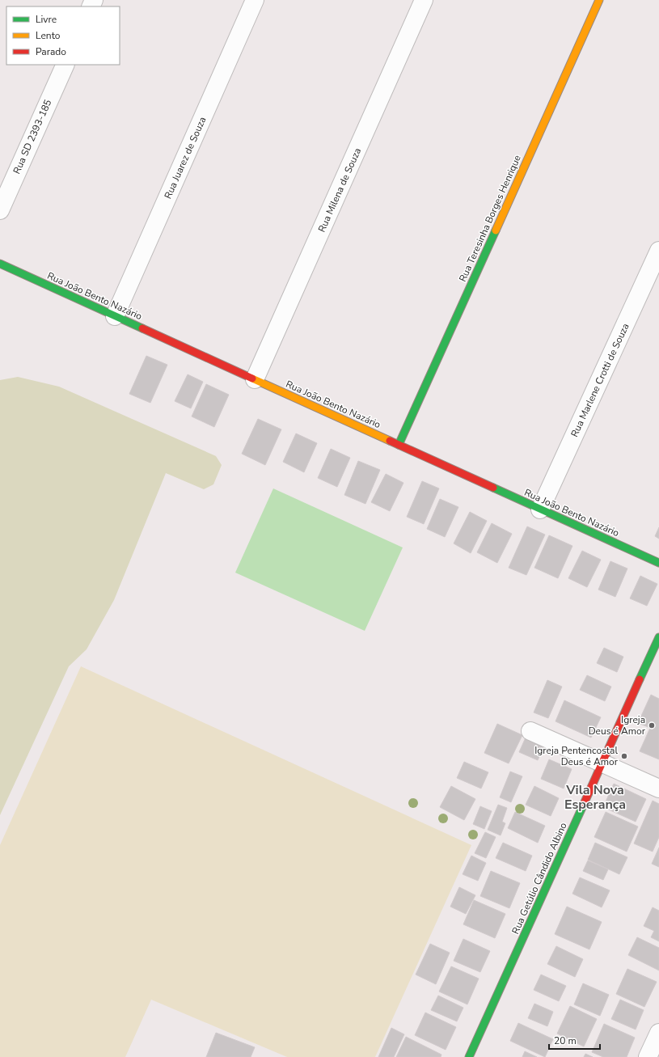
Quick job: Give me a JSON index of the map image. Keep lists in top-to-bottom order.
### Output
{
  "streets": {
    "street": [
      "Rua SD 2393-185",
      "Rua Juarez de Souza",
      "Rua Milena de Souza",
      "Rua Teresinha Borges Henrique",
      "Rua João Bento Nazário",
      "Rua Marlene Crotti de Souza",
      "Rua Getúlio Cândido Albino"
    ]
  },
  "crossings": [
    ["Rua Juarez de Souza", "Rua João Bento Nazário"],
    ["Rua Milena de Souza", "Rua João Bento Nazário"],
    ["Rua Teresinha Borges Henrique", "Rua João Bento Nazário"],
    ["Rua João Bento Nazário", "Rua Marlene Crotti de Souza"]
  ],
  "districts": ["Vila Nova Esperança"],
  "places": ["Igreja Deus é Amor", "Igreja Pentencostal Deus é Amor"],
  "legend": ["Livre", "Lento", "Parado"],
  "scale_bar": "20 m"
}
